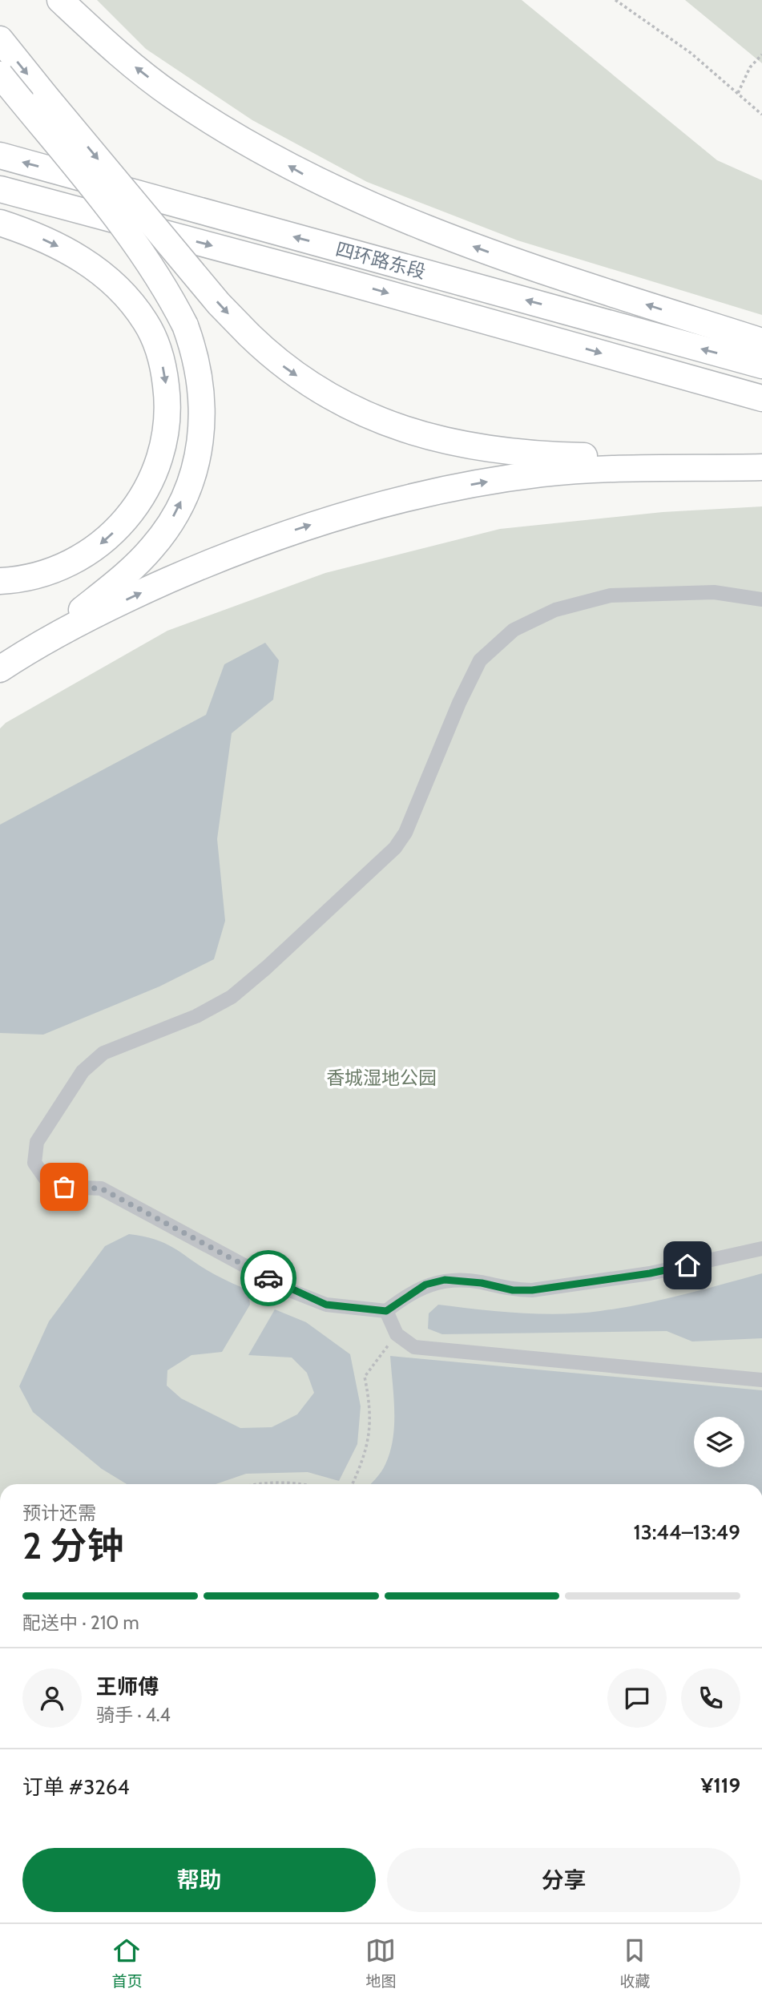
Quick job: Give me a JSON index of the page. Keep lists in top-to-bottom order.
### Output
{
  "streets": {
    "highway": ["四环路东段"]
  },
  "parks": ["香城湿地公园"],
  "page": {
    "heading": ["2 分钟", "预计还需", "13:44–13:49"],
    "panel": [
      "王师傅",
      "骑手 · 4.4",
      "订单 #3264",
      "¥119"
    ],
    "bar": "配送中 · 210 m",
    "buttons": ["帮助", "分享"],
    "tabs": ["首页", "地图", "收藏"]
  }
}
